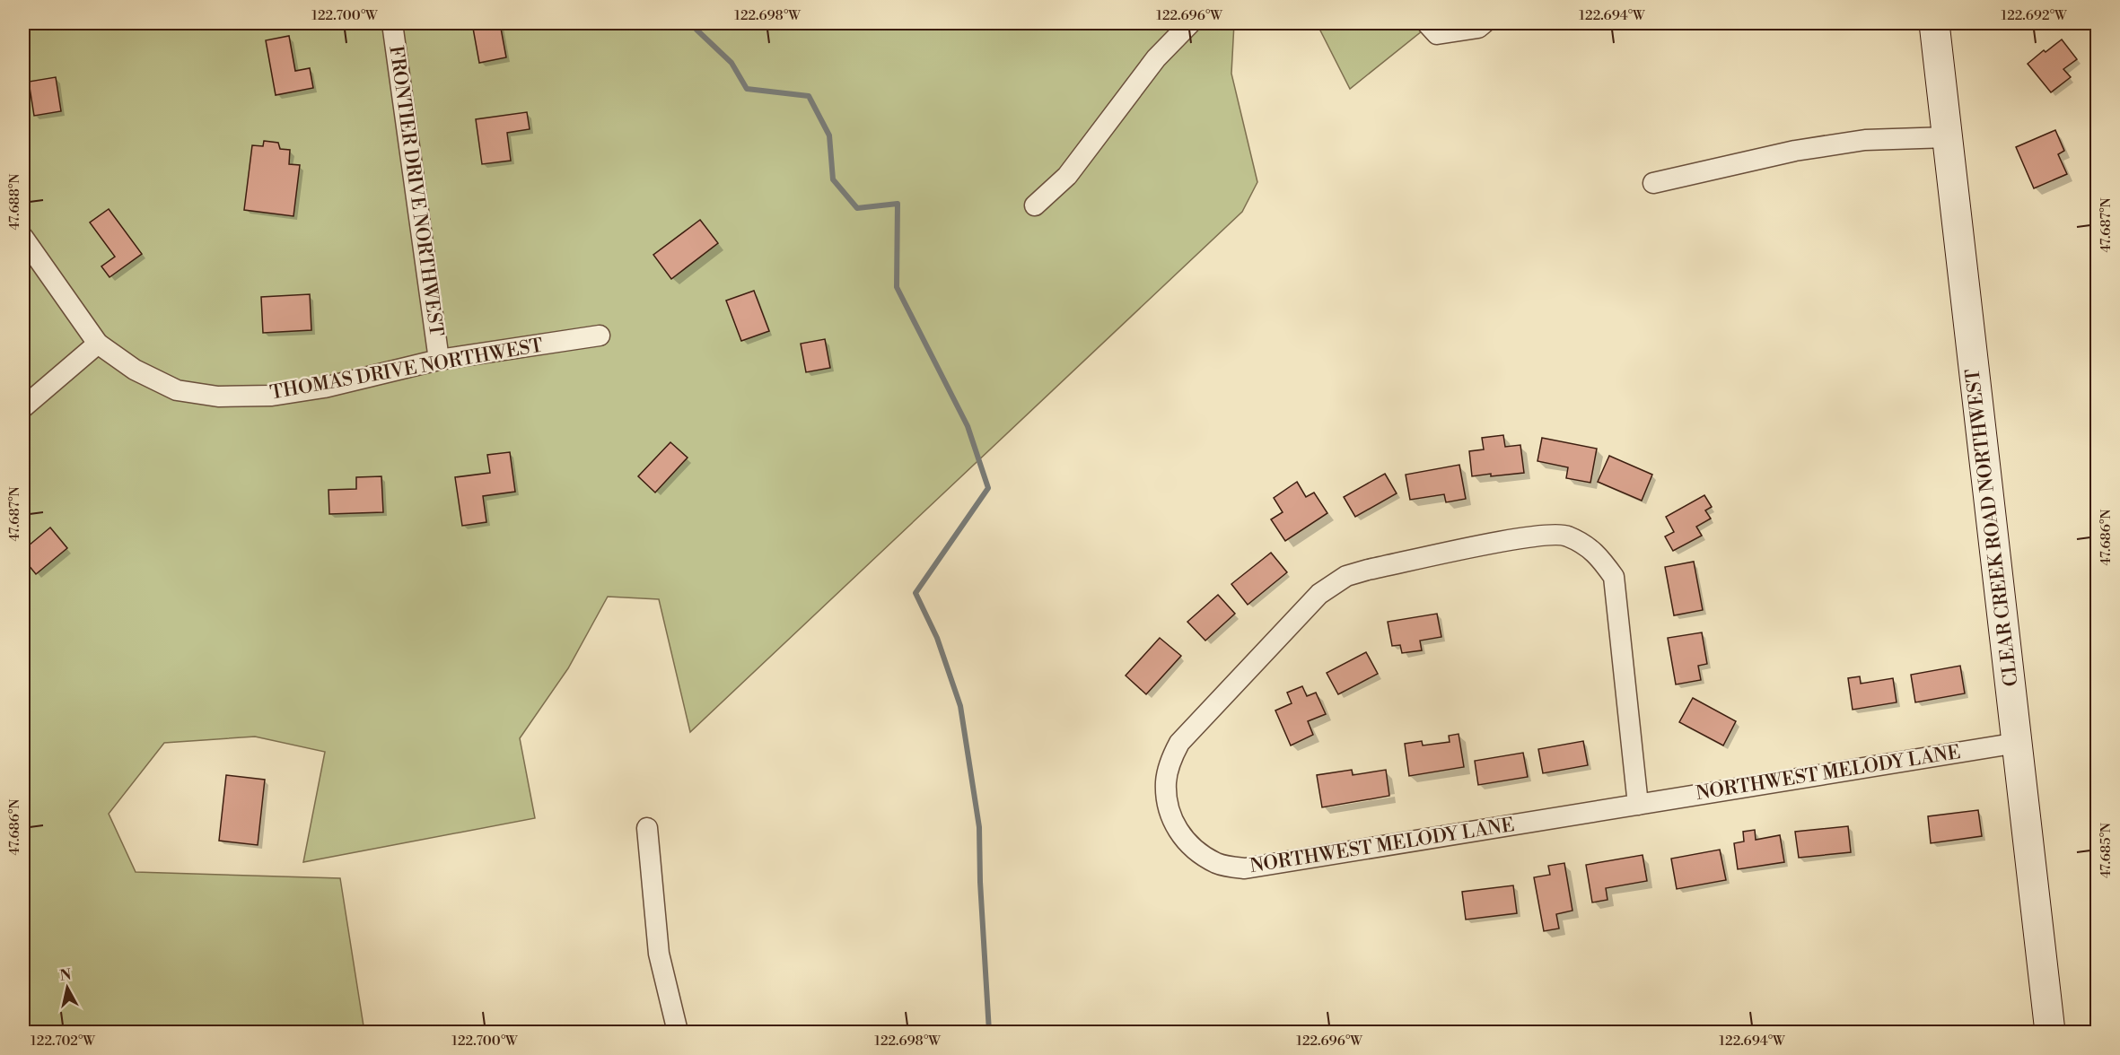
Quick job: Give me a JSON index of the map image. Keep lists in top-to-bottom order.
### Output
{
  "streets": {
    "main road": ["CLEAR CREEK ROAD NORTHWEST"],
    "street": ["FRONTIER DRIVE NORTHWEST", "THOMAS DRIVE NORTHWEST", "NORTHWEST MELODY LANE"]
  },
  "crossings": [
    ["FRONTIER DRIVE NORTHWEST", "THOMAS DRIVE NORTHWEST"],
    ["CLEAR CREEK ROAD NORTHWEST", "NORTHWEST MELODY LANE"]
  ],
  "north": "top",
  "coordinates": [
    "122.700°W",
    "122.698°W",
    "122.696°W",
    "122.694°W",
    "122.692°W",
    "47.688°N",
    "47.687°N",
    "47.686°N",
    "47.685°N",
    "122.702°W"
  ]
}
